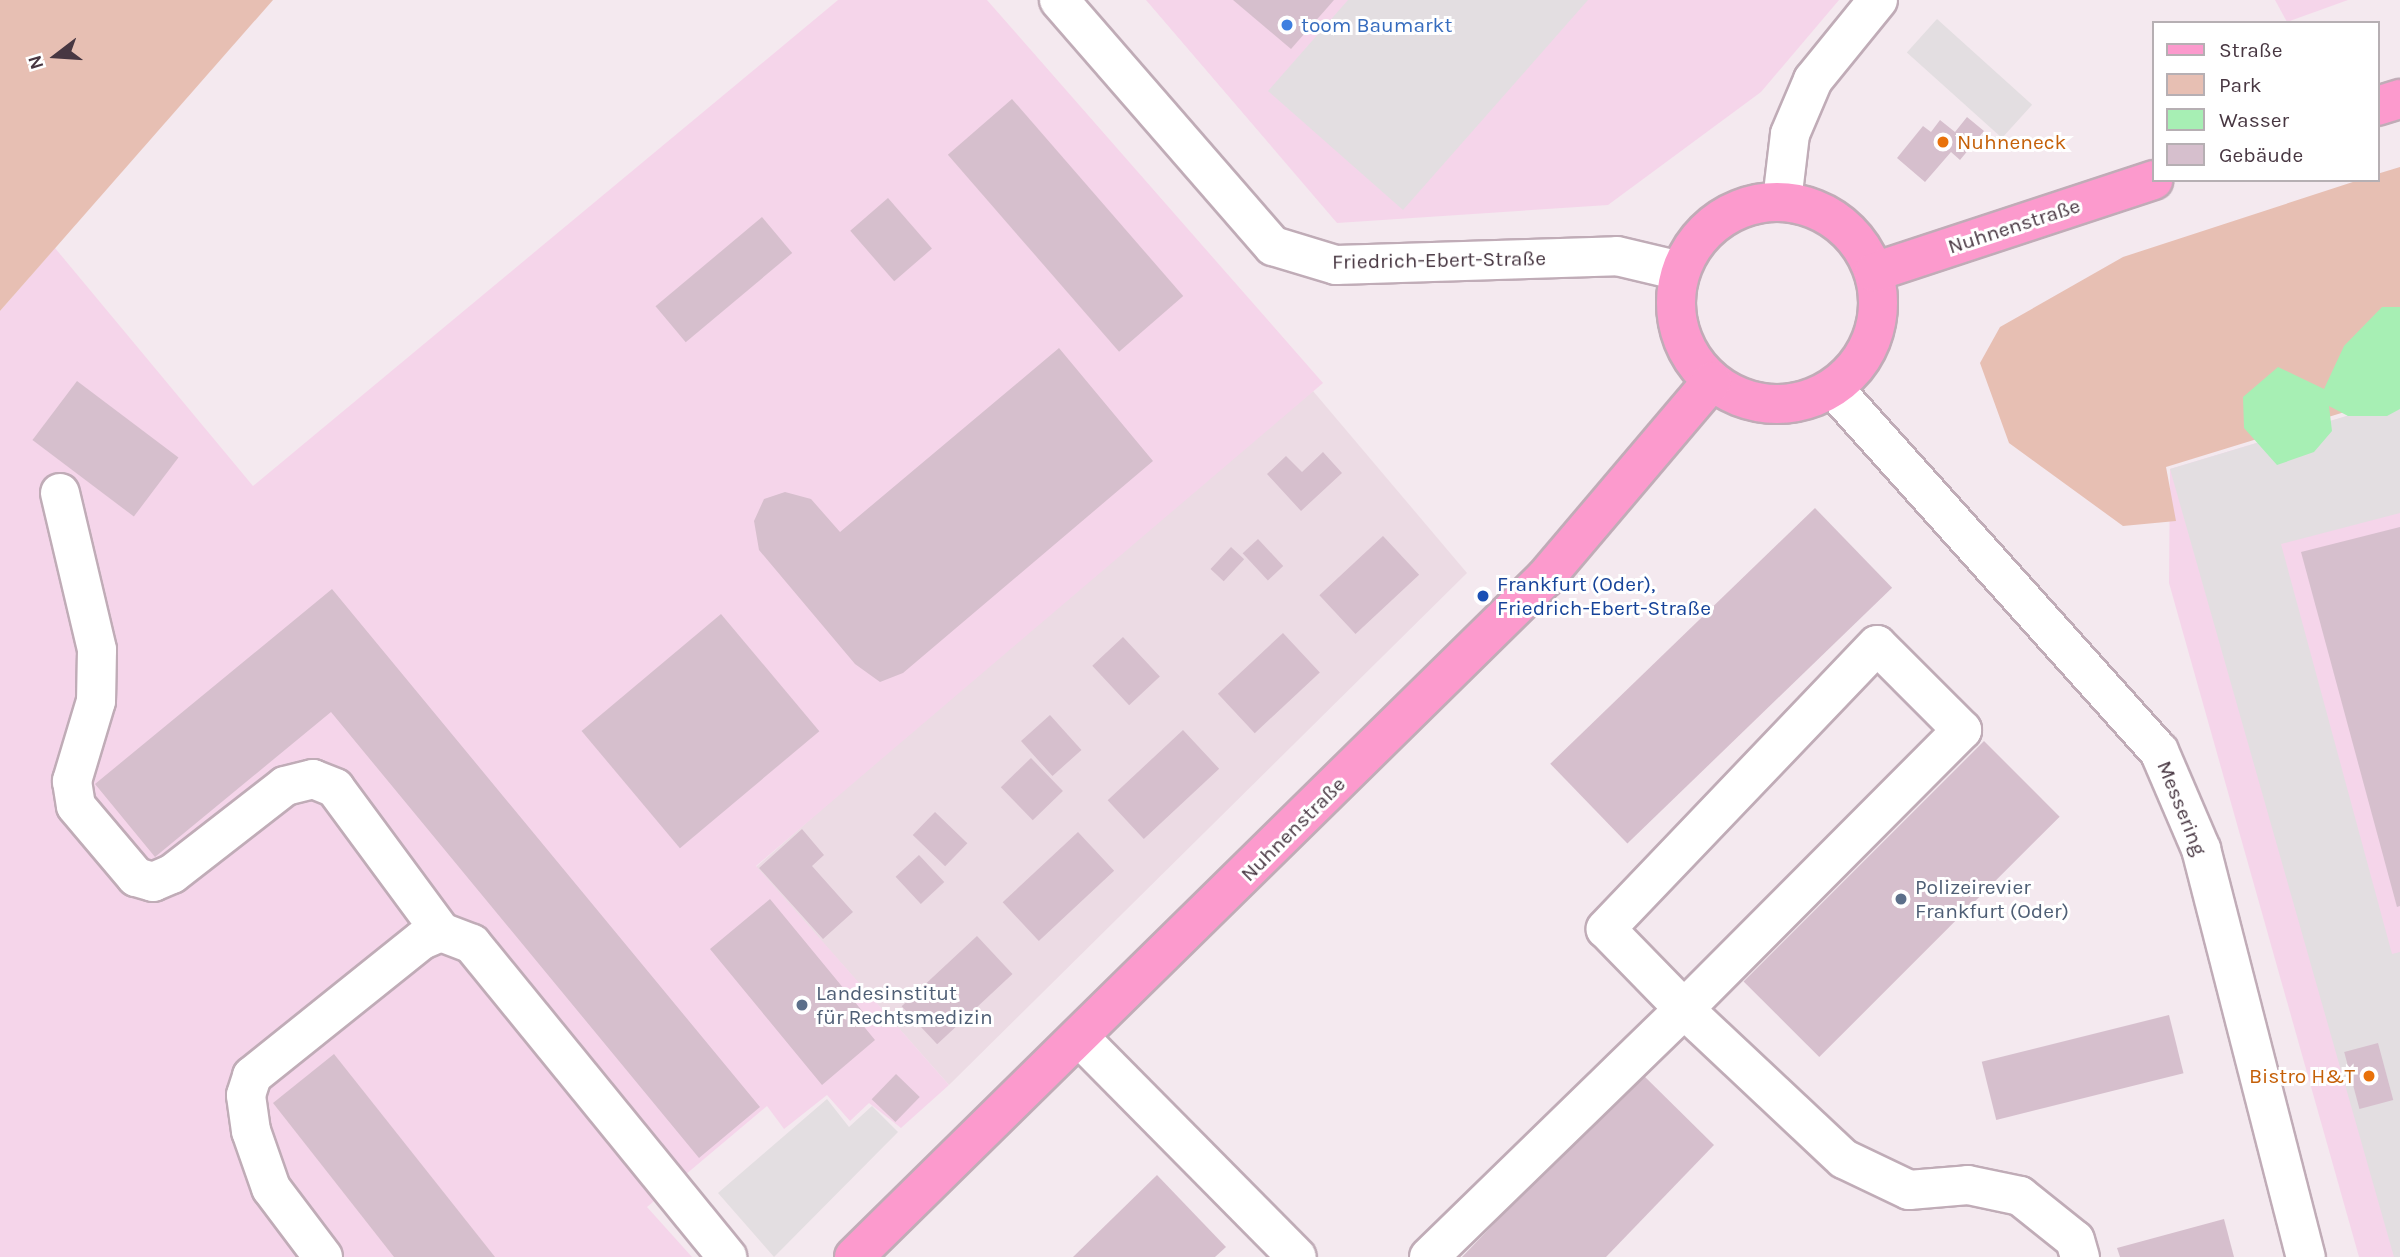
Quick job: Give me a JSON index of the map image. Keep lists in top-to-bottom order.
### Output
{
  "streets": {
    "main road": ["Nuhnenstraße"],
    "street": ["Friedrich-Ebert-Straße", "Messering"]
  },
  "crossings": [
    ["Nuhnenstraße", "Friedrich-Ebert-Straße"],
    ["Nuhnenstraße", "Messering"],
    ["Friedrich-Ebert-Straße", "Messering"]
  ],
  "places": [
    "toom Baumarkt",
    "Nuhneneck",
    "Frankfurt (Oder), Friedrich-Ebert-Straße",
    "Polizeirevier Frankfurt (Oder)",
    "Landesinstitut für Rechtsmedizin",
    "Bistro H&T"
  ],
  "legend": [
    "Straße",
    "Park",
    "Wasser",
    "Gebäude"
  ],
  "north": "left"
}
